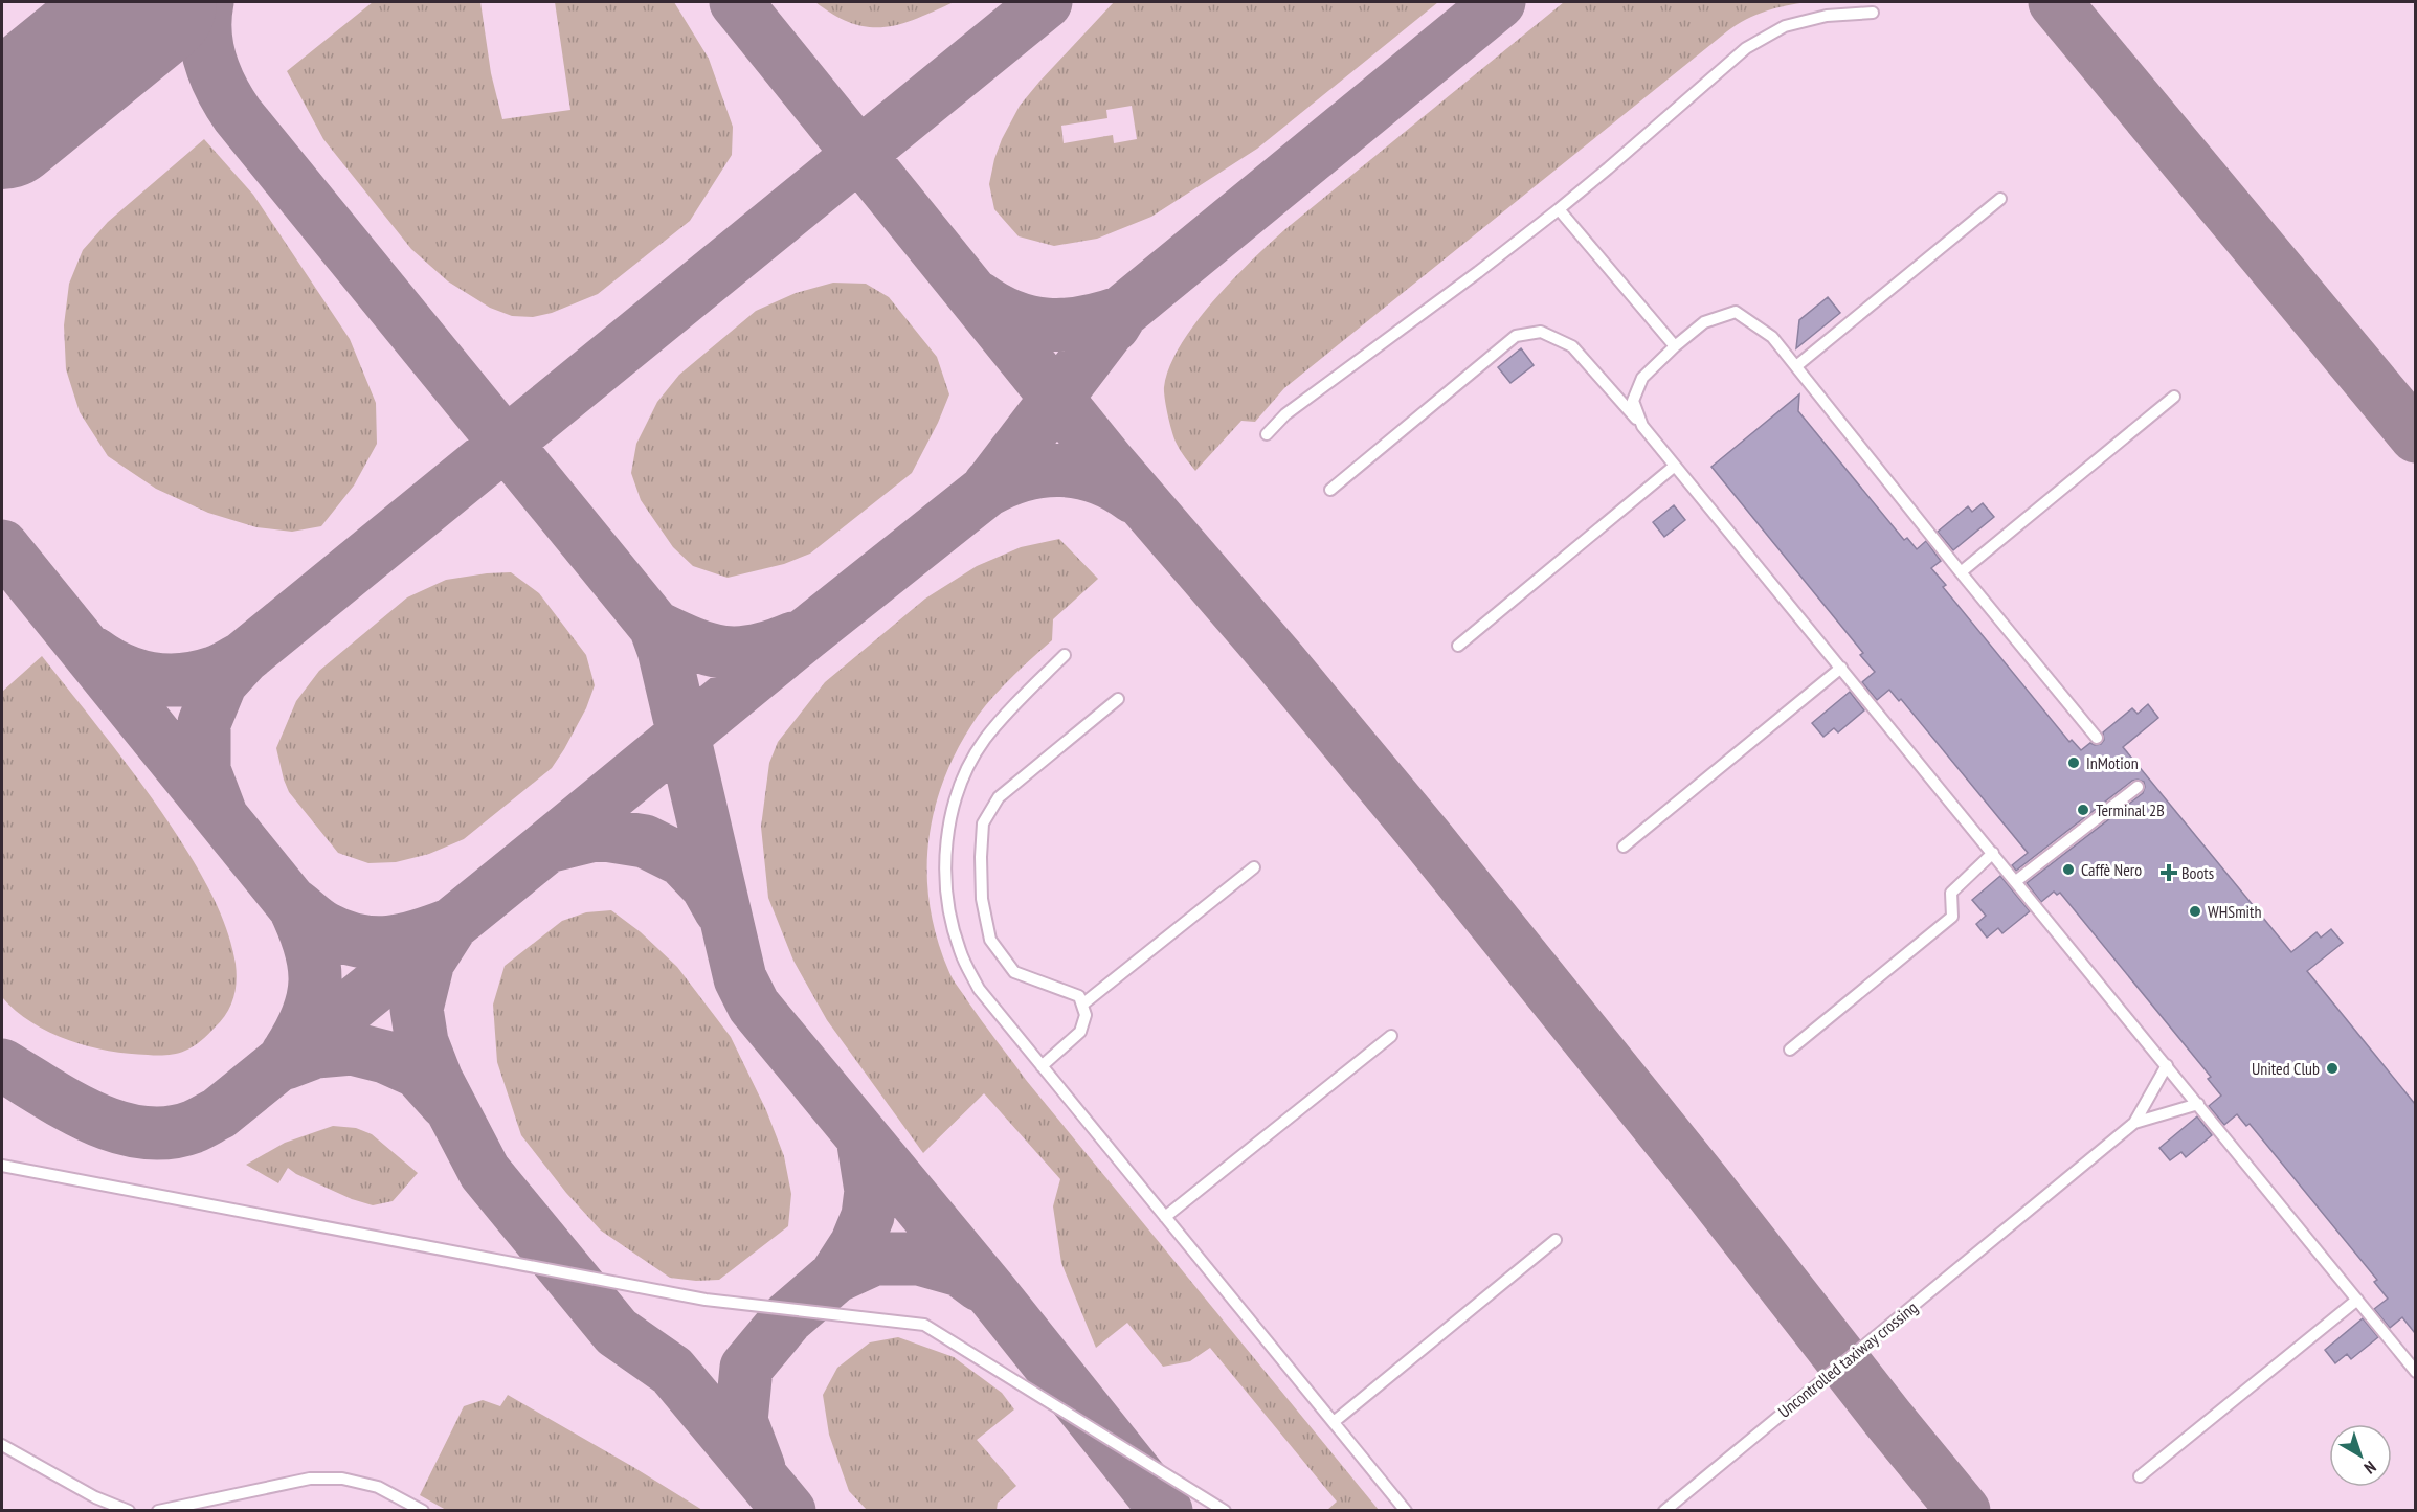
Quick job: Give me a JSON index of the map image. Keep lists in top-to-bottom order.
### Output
{
  "streets": {
    "lane": ["Uncontrolled taxiway crossing"]
  },
  "places": {
    "other": [
      "InMotion",
      "Terminal 2B",
      "Caffè Nero",
      "WHSmith",
      "United Club"
    ],
    "health": ["Boots"]
  },
  "north": "bottom right"
}
